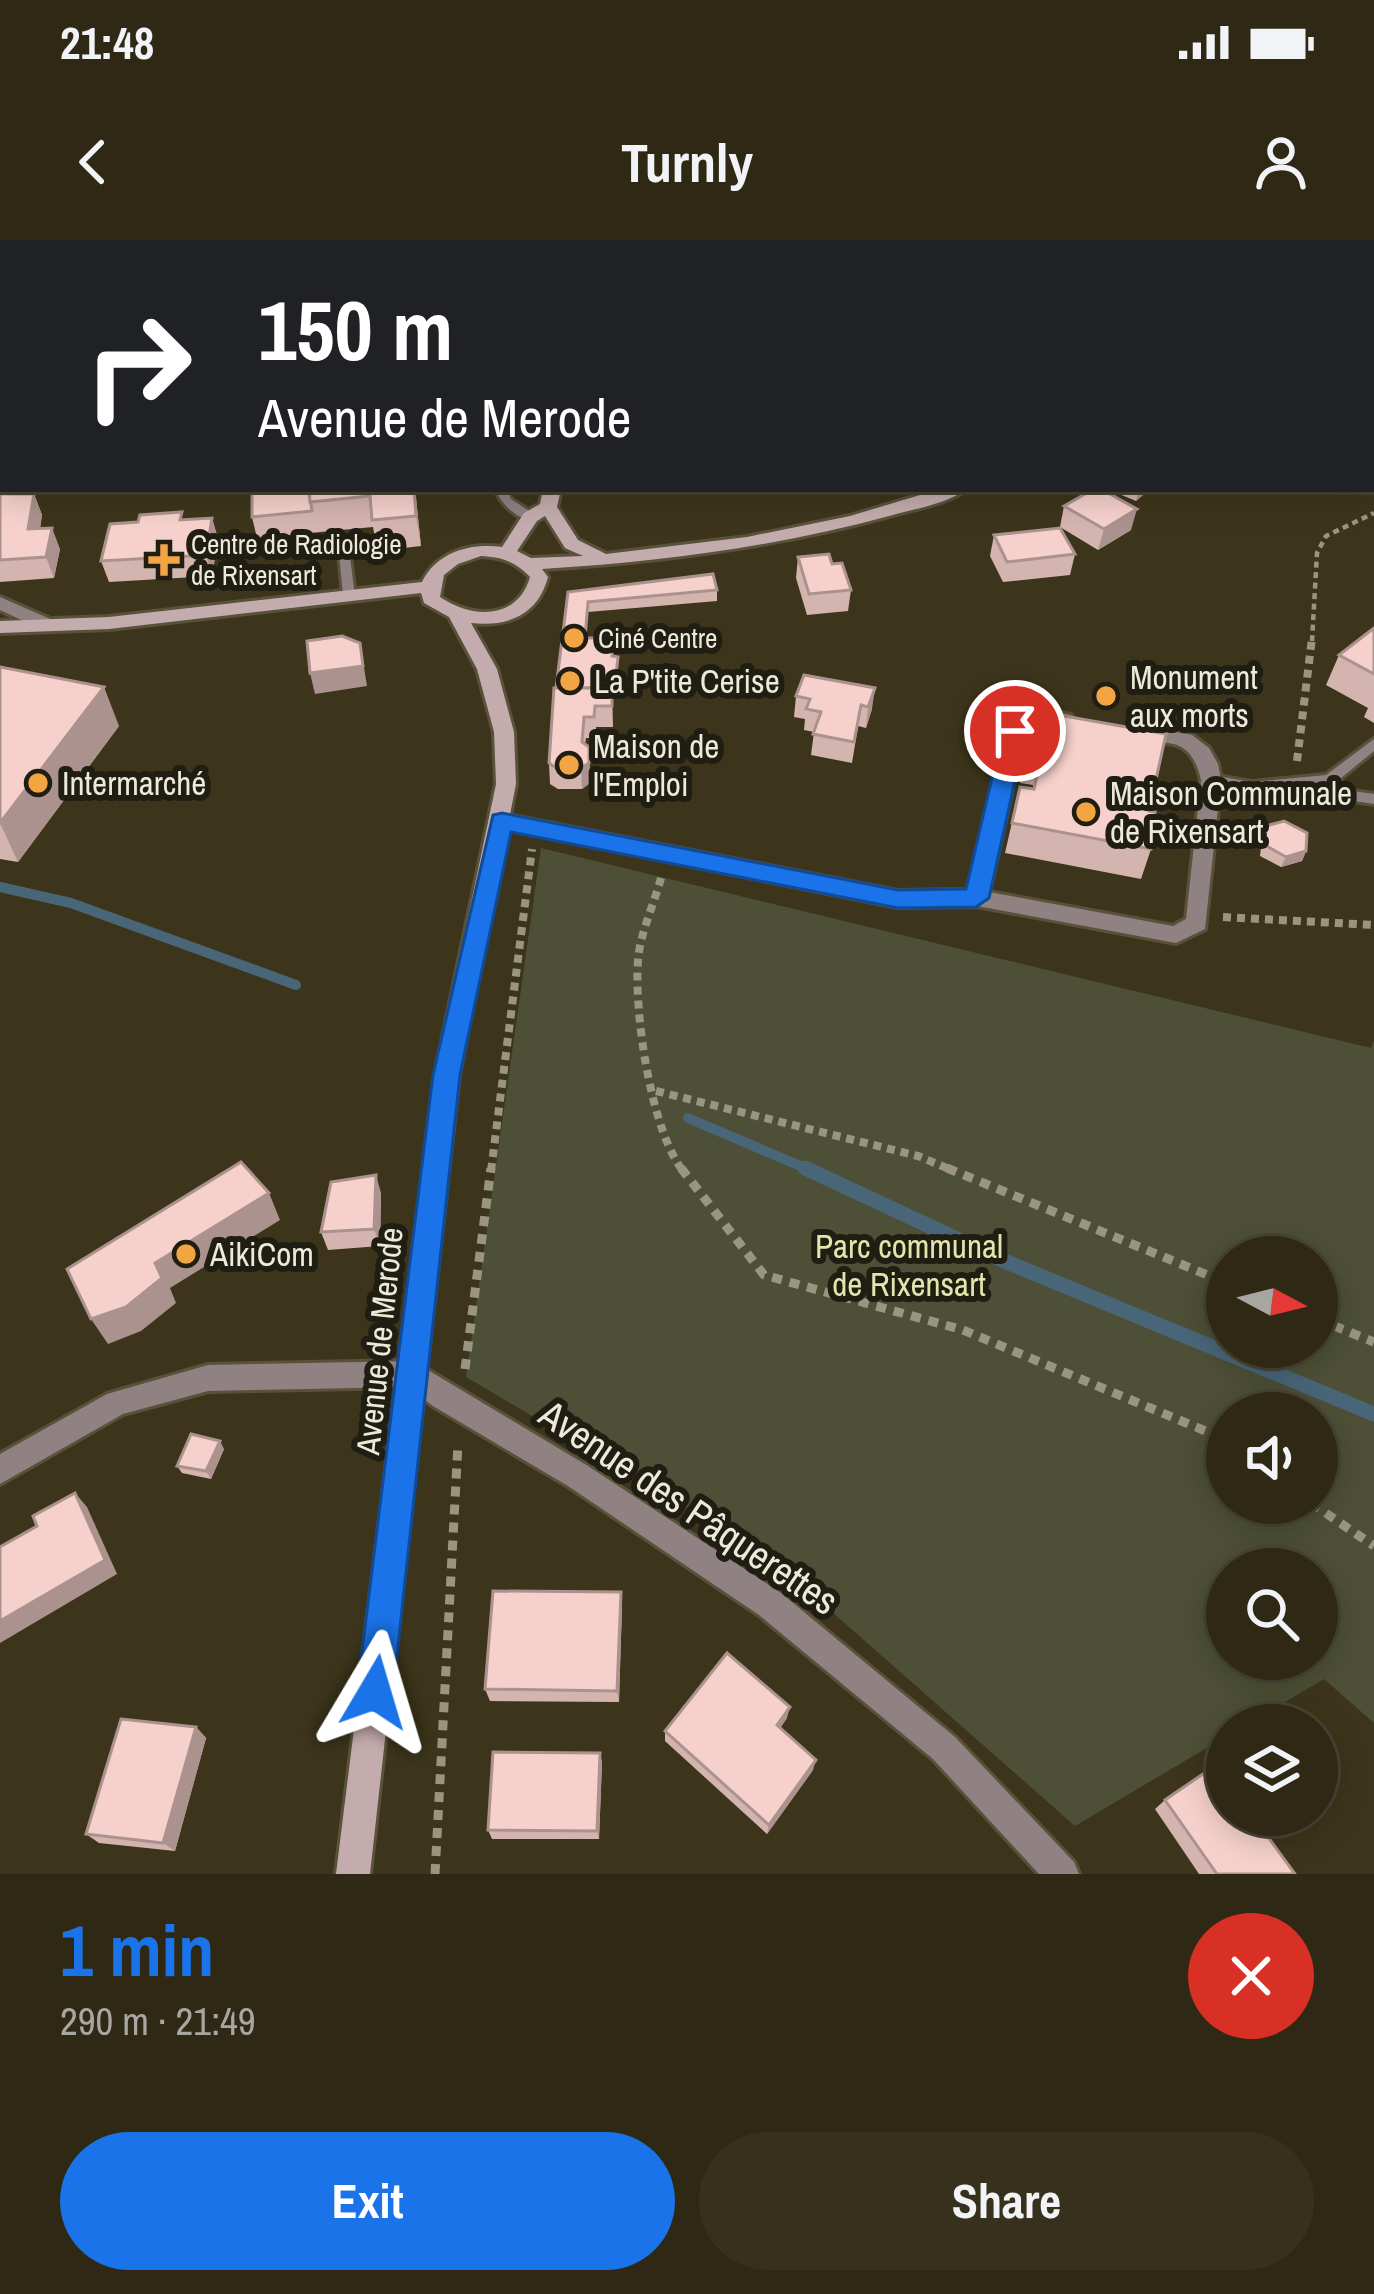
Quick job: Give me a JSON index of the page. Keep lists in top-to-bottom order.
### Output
{
  "streets": {
    "street": ["Avenue de Merode", "Avenue des Pâquerettes"]
  },
  "crossings": [
    ["Avenue de Merode", "Avenue des Pâquerettes"]
  ],
  "parks": ["Parc communal de Rixensart"],
  "places": {
    "health": ["Centre de Radiologie de Rixensart"],
    "other": [
      "Ciné Centre",
      "La P'tite Cerise",
      "Monument aux morts",
      "Maison de l'Emploi",
      "Intermarché",
      "Maison Communale de Rixensart",
      "AikiCom"
    ]
  },
  "north": "right",
  "page": {
    "status": "21:48",
    "header": "Turnly",
    "turn": ["150 m", "Avenue de Merode"],
    "heading": ["1 min", "290 m · 21:49"],
    "buttons": ["Exit", "Share"]
  }
}
